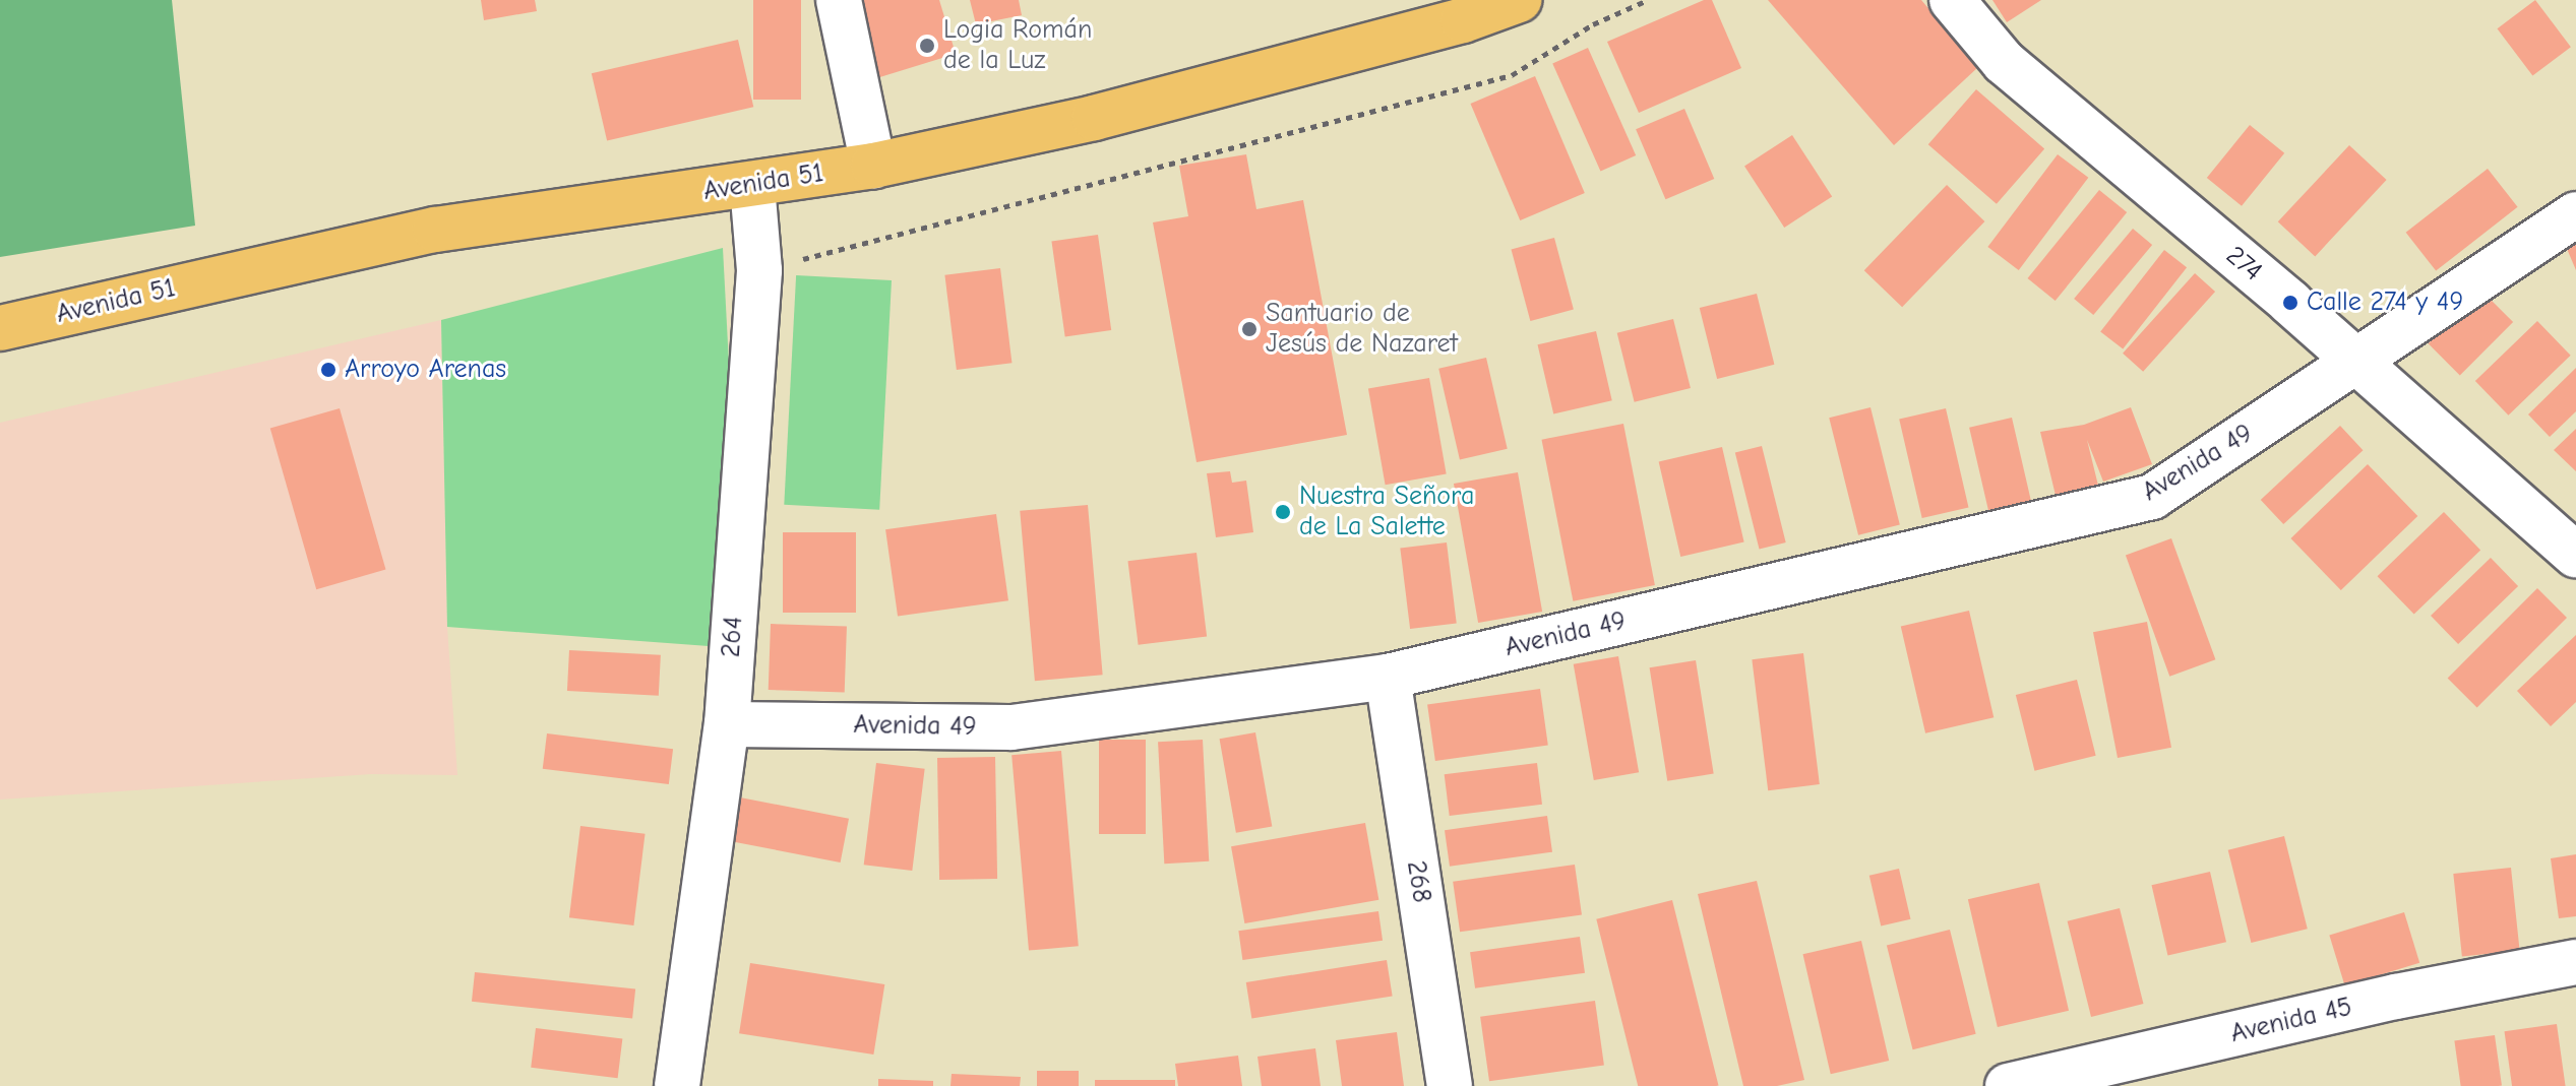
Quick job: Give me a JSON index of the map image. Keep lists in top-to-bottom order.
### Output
{
  "streets": {
    "main road": ["Avenida 51"],
    "street": [
      "274",
      "Avenida 49",
      "264",
      "268",
      "Avenida 45"
    ]
  },
  "crossings": [
    ["Avenida 51", "264"],
    ["274", "Avenida 49"],
    ["Avenida 49", "264"],
    ["Avenida 49", "268"]
  ],
  "places": [
    "Logia Román de la Luz",
    "Calle 274 y 49",
    "Santuario de Jesús de Nazaret",
    "Arroyo Arenas",
    "Nuestra Señora de La Salette"
  ]
}
